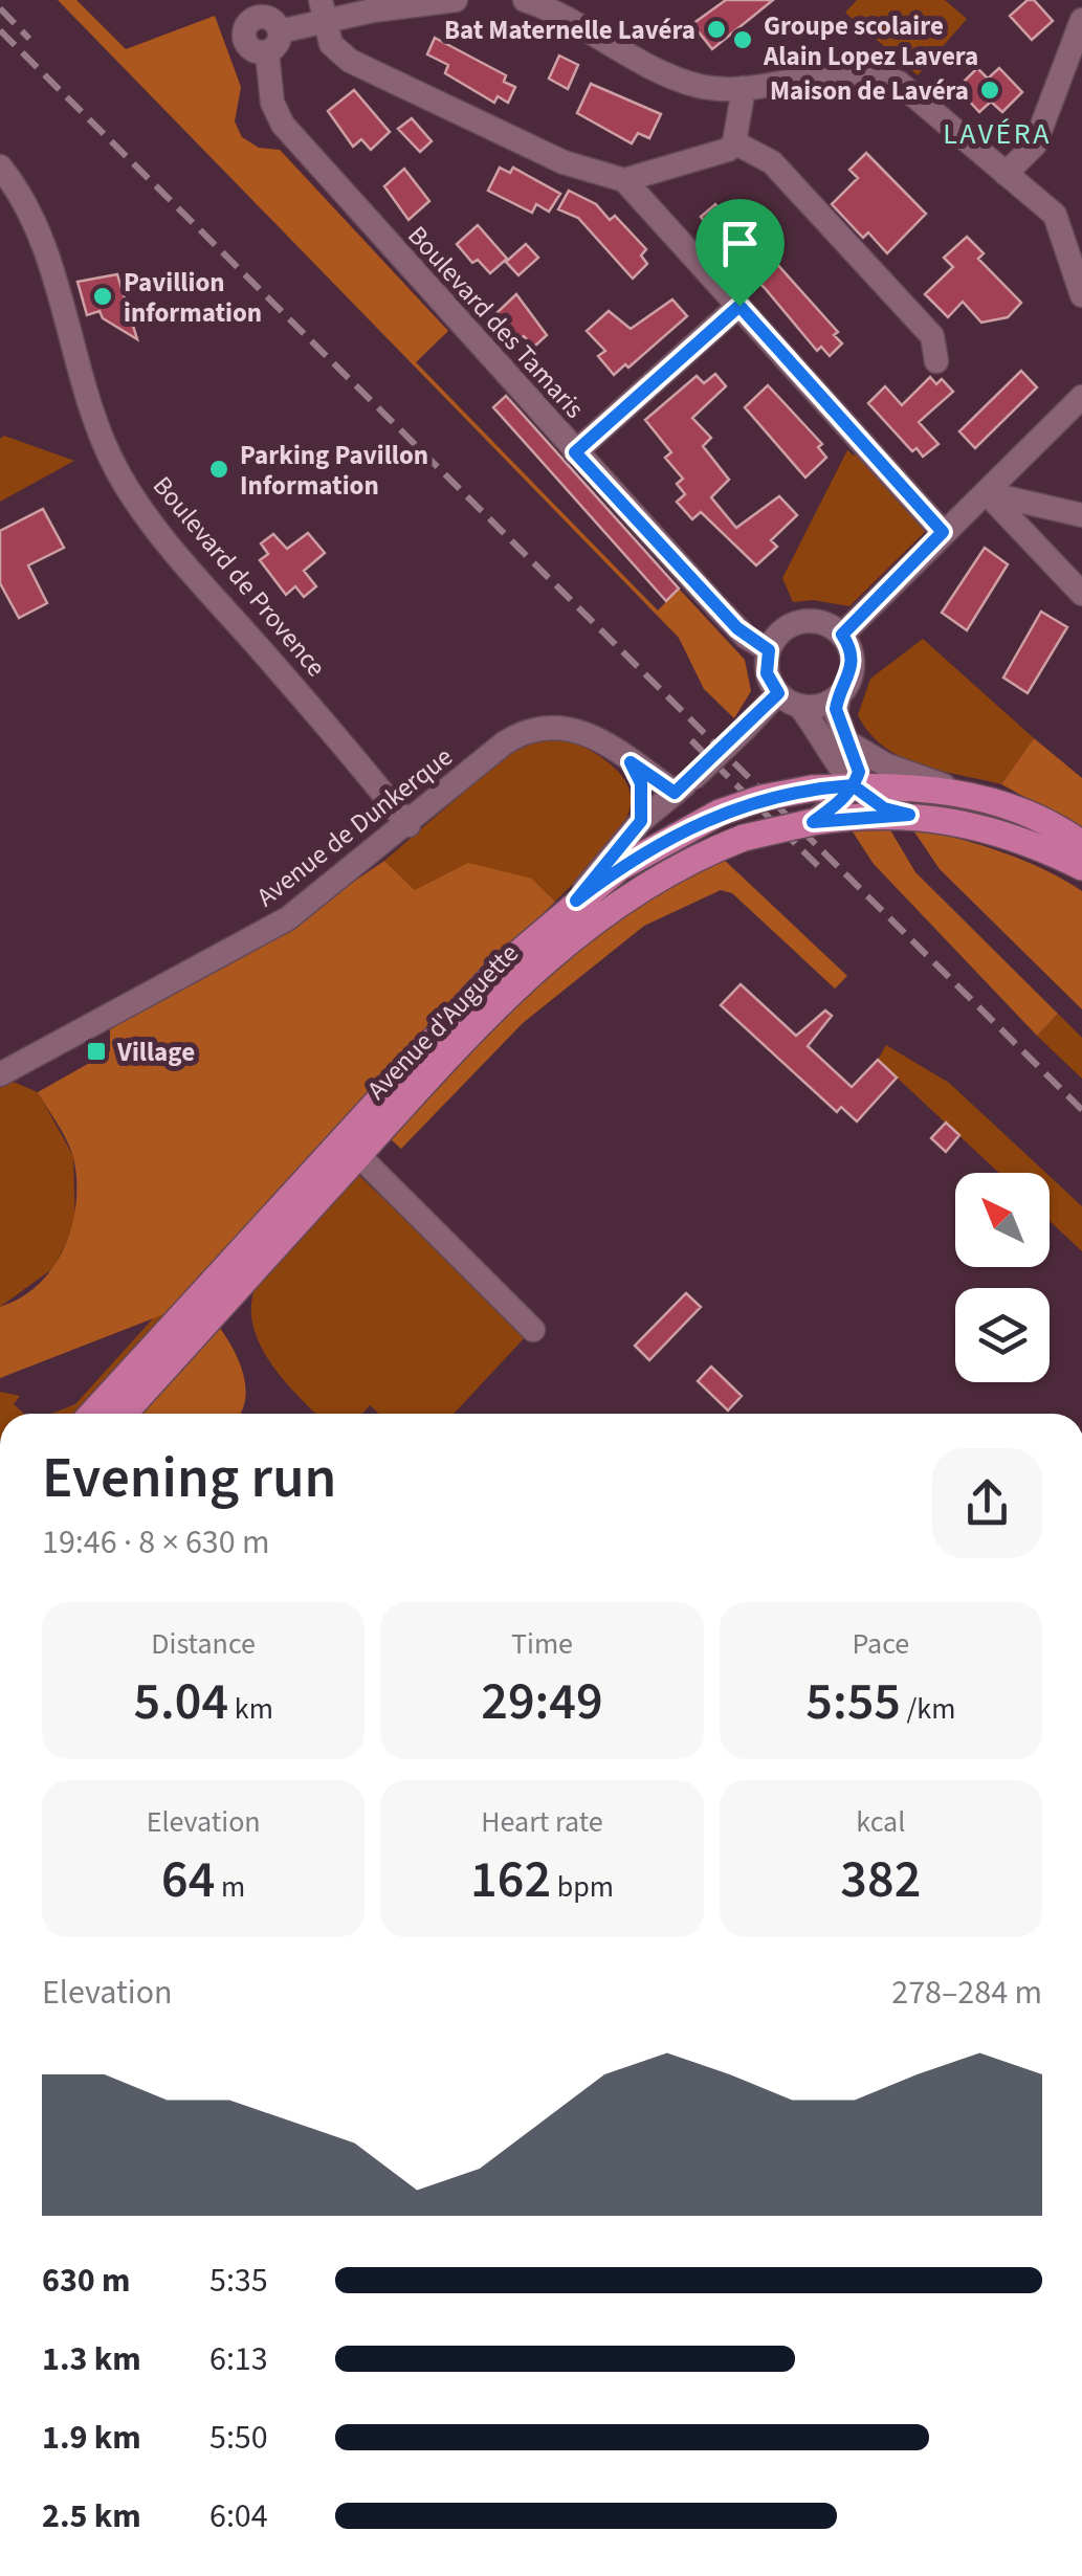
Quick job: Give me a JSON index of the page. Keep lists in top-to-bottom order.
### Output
{
  "streets": {
    "main road": ["Avenue d'Auguette"],
    "street": ["Boulevard des Tamaris", "Boulevard de Provence", "Avenue de Dunkerque"]
  },
  "crossings": [
    ["Boulevard de Provence", "Avenue de Dunkerque"]
  ],
  "districts": ["LAVÉRA"],
  "places": {
    "other": [
      "Bat Maternelle Lavéra",
      "Groupe scolaire Alain Lopez Lavera",
      "Maison de Lavéra",
      "Pavillion information",
      "Parking Pavillon Information"
    ],
    "transit": ["Village"]
  },
  "north": "top left",
  "page": {
    "heading": ["Evening run", "19:46 · 8 × 630 m"],
    "stats": [
      ["Distance", "5.04 km"],
      ["Time", "29:49"],
      ["Pace", "5:55 /km"],
      ["Elevation", "64 m"],
      ["Heart rate", "162 bpm"],
      ["kcal", "382"]
    ],
    "chart": ["Elevation", "278–284 m"],
    "list": [
      {
        "name": "630 m",
        "note": "5:35"
      },
      {
        "name": "1.3 km",
        "note": "6:13"
      },
      {
        "name": "1.9 km",
        "note": "5:50"
      },
      {
        "name": "2.5 km",
        "note": "6:04"
      }
    ]
  }
}
